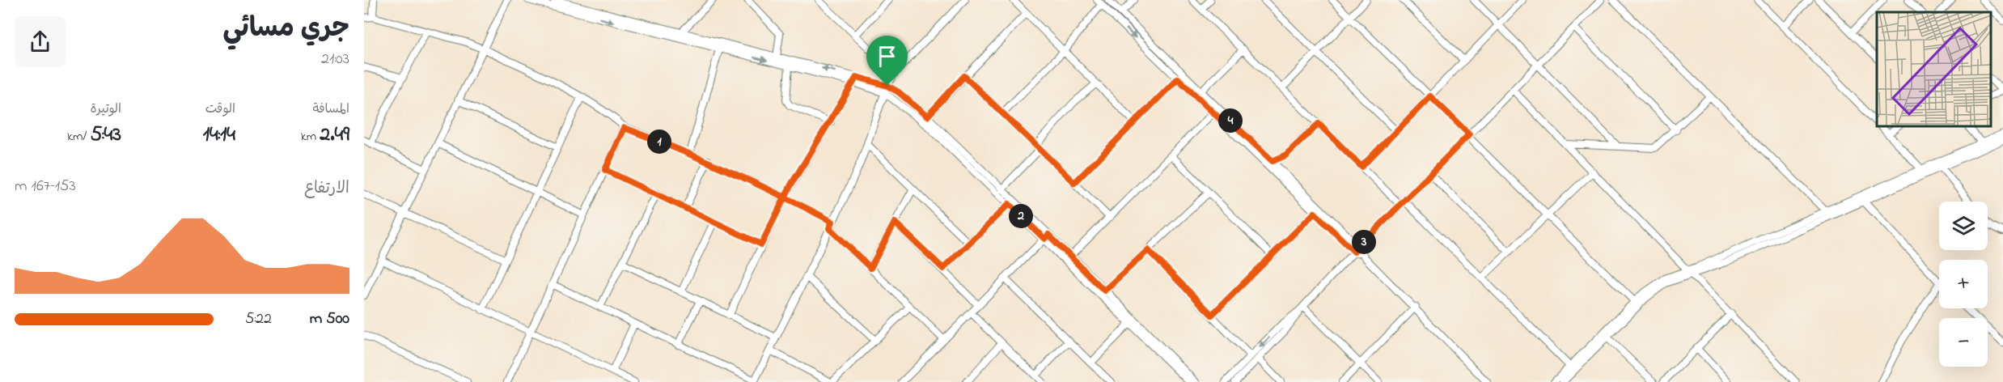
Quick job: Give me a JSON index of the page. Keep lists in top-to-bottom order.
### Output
{
  "page": {
    "heading": ["جري مسائي", "21:03"],
    "stats": [
      ["المسافة", "2.49 km"],
      ["الوقت", "14:14"],
      ["الوتيرة", "5:43 /km"]
    ],
    "pins": [
      "4",
      "1",
      "2",
      "3"
    ],
    "chart": ["الارتفاع", "153–167 m"],
    "map_buttons": ["+", "−"],
    "list": [
      {
        "name": "500 m",
        "note": "5:22"
      }
    ]
  }
}
